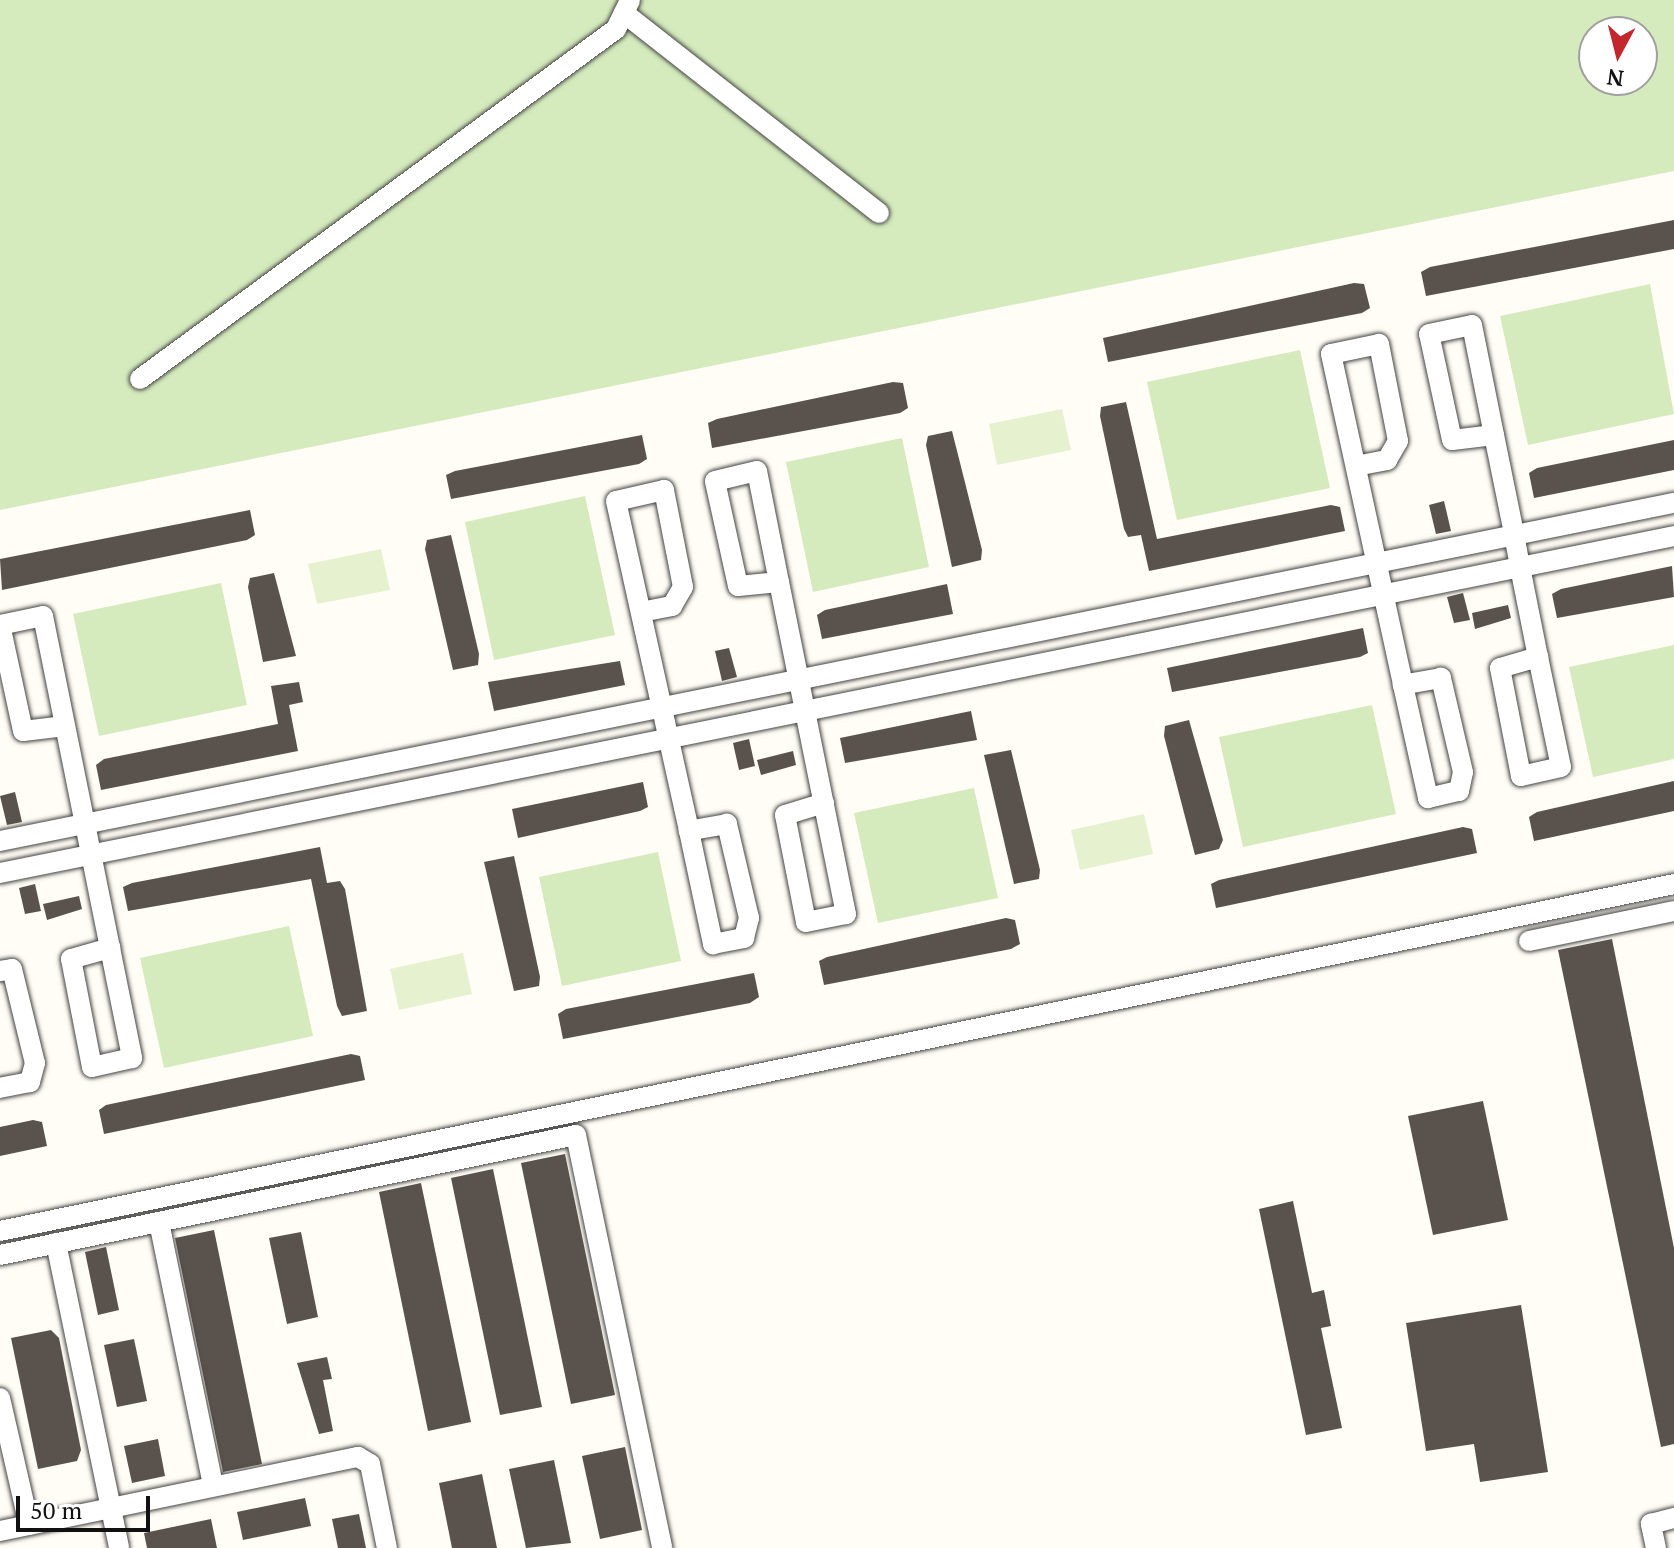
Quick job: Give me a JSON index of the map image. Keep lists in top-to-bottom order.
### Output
{
  "scale_bar": "50 m",
  "north": "bottom"
}
